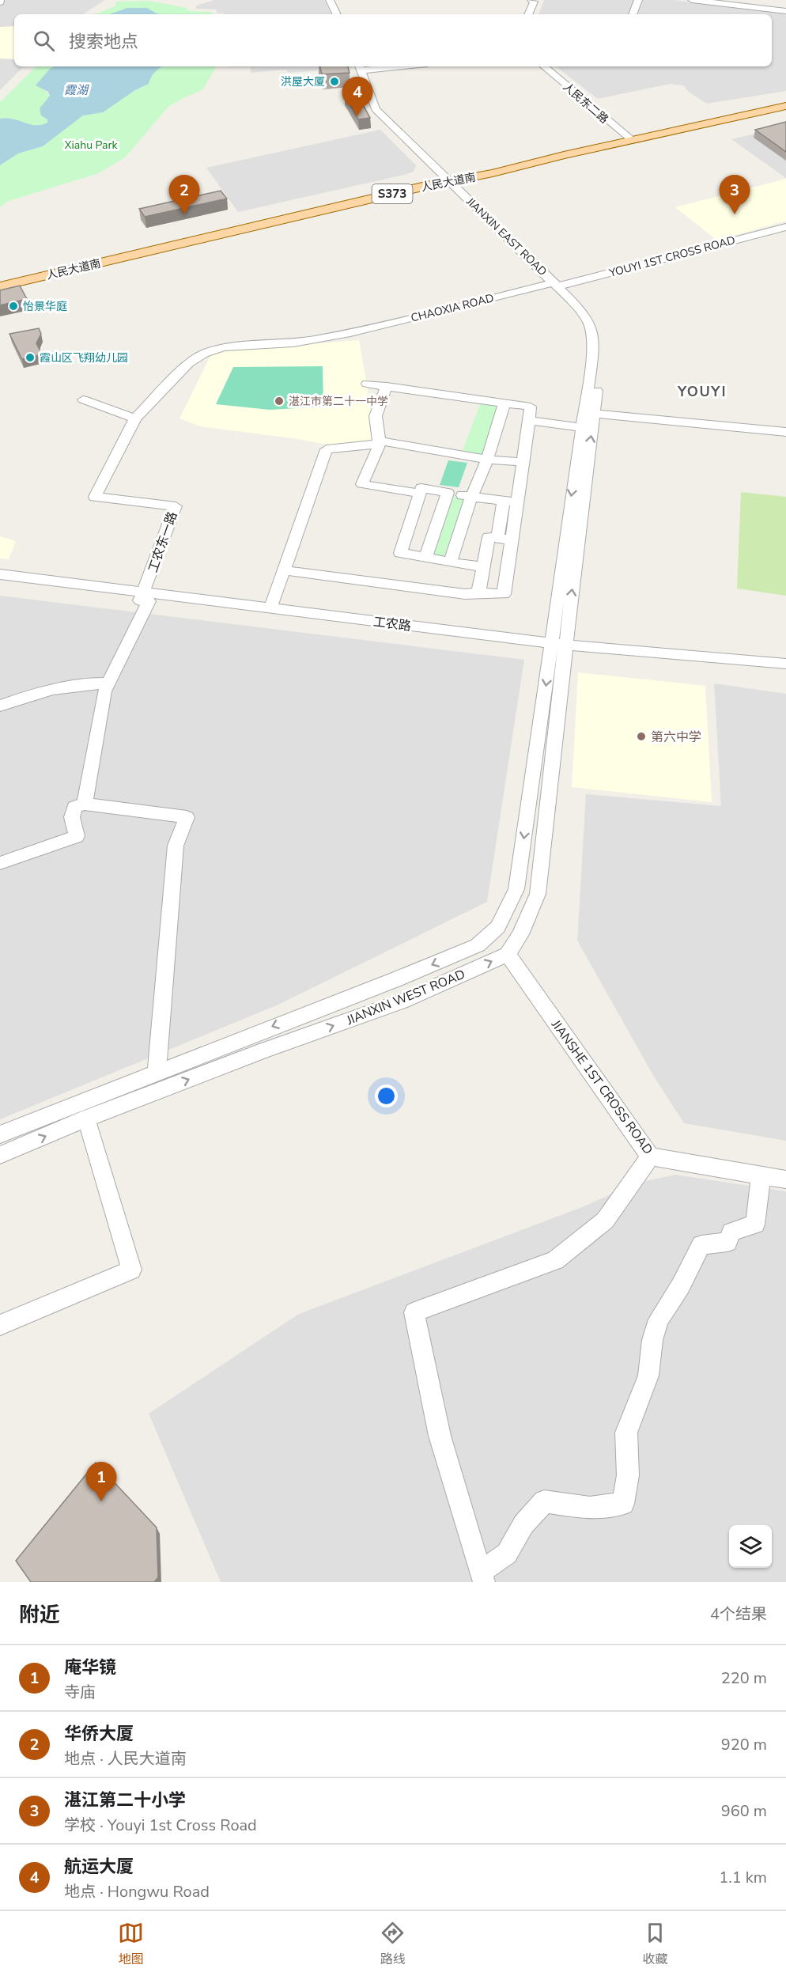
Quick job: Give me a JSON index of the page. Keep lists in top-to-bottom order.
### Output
{
  "streets": {
    "main road": ["人民大道南", "S373"],
    "street": [
      "人民东二路",
      "JIANXIN EAST ROAD",
      "YOUYI 1ST CROSS ROAD",
      "CHAOXIA ROAD",
      "工农东一路",
      "工农路",
      "JIANXIN WEST ROAD",
      "JIANSHE 1ST CROSS ROAD"
    ]
  },
  "crossings": [
    ["人民东二路", "人民大道南"],
    ["人民大道南", "JIANXIN EAST ROAD"],
    ["JIANXIN EAST ROAD", "YOUYI 1ST CROSS ROAD"],
    ["JIANXIN EAST ROAD", "CHAOXIA ROAD"],
    ["JIANXIN EAST ROAD", "工农路"],
    ["JIANXIN EAST ROAD", "JIANXIN WEST ROAD"],
    ["YOUYI 1ST CROSS ROAD", "CHAOXIA ROAD"],
    ["CHAOXIA ROAD", "工农东一路"],
    ["工农东一路", "工农路"],
    ["工农路", "JIANXIN WEST ROAD"],
    ["JIANXIN WEST ROAD", "JIANSHE 1ST CROSS ROAD"]
  ],
  "districts": ["YOUYI"],
  "water": ["霞湖"],
  "parks": ["Xiahu Park"],
  "places": [
    "洪屋大厦",
    "怡景华庭",
    "霞山区飞翔幼儿园",
    "湛江市第二十一中学",
    "第六中学"
  ],
  "page": {
    "search": "搜索地点",
    "pins": [
      "4",
      "2",
      "3",
      "1"
    ],
    "heading": ["附近", "4个结果"],
    "list": [
      {
        "mark": "1",
        "name": "庵华镜",
        "note": "寺庙",
        "value": "220 m"
      },
      {
        "mark": "2",
        "name": "华侨大厦",
        "note": "地点 · 人民大道南",
        "value": "920 m"
      },
      {
        "mark": "3",
        "name": "湛江第二十小学",
        "note": "学校 · Youyi 1st Cross Road",
        "value": "960 m"
      },
      {
        "mark": "4",
        "name": "航运大厦",
        "note": "地点 · Hongwu Road",
        "value": "1.1 km"
      }
    ],
    "nav": ["地图", "路线", "收藏"]
  }
}
